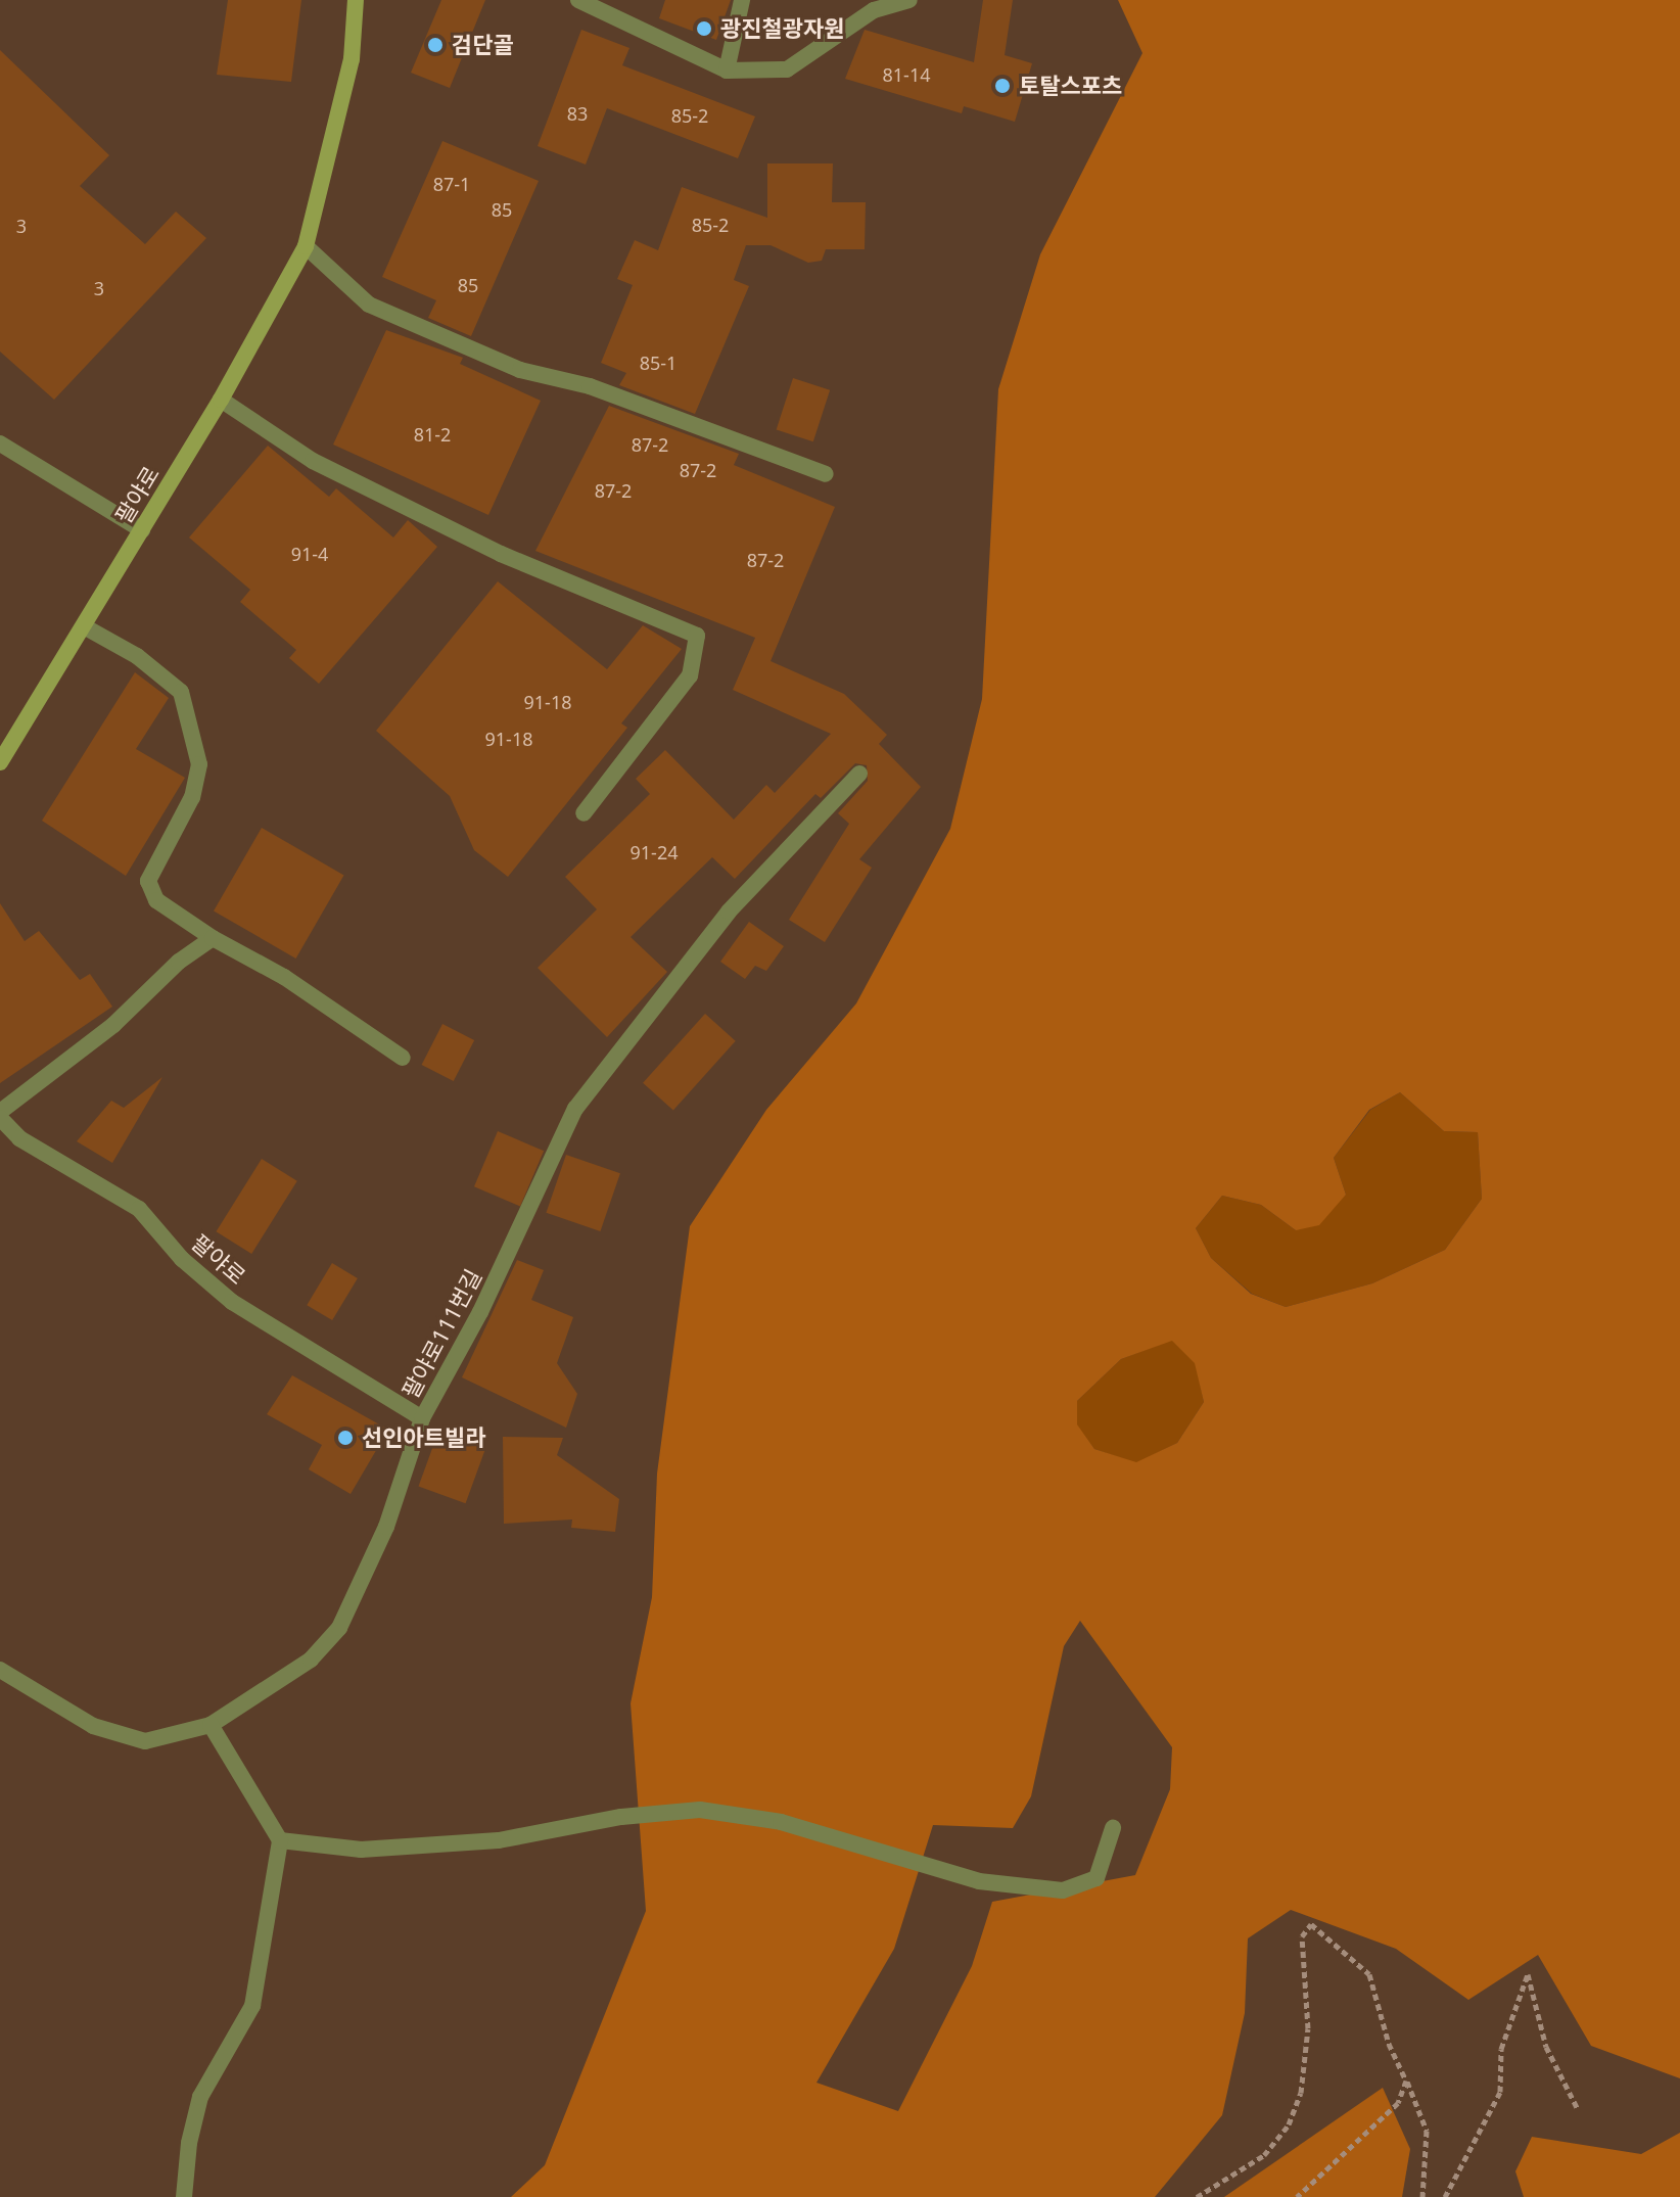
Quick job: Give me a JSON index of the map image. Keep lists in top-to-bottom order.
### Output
{
  "streets": {
    "street": ["팔야로"],
    "lane": ["팔야로111번길"]
  },
  "crossings": [
    ["팔야로", "팔야로111번길"]
  ],
  "places": [
    "광진철광자원",
    "검단골",
    "토탈스포츠",
    "선인아트빌라"
  ],
  "house_numbers": [
    "81-14",
    "83",
    "85-2",
    "87-1",
    "85",
    "85-2",
    "3",
    "85",
    "3",
    "85-1",
    "81-2",
    "87-2",
    "87-2",
    "87-2",
    "91-4",
    "87-2",
    "91-18",
    "91-18",
    "91-24"
  ]
}
